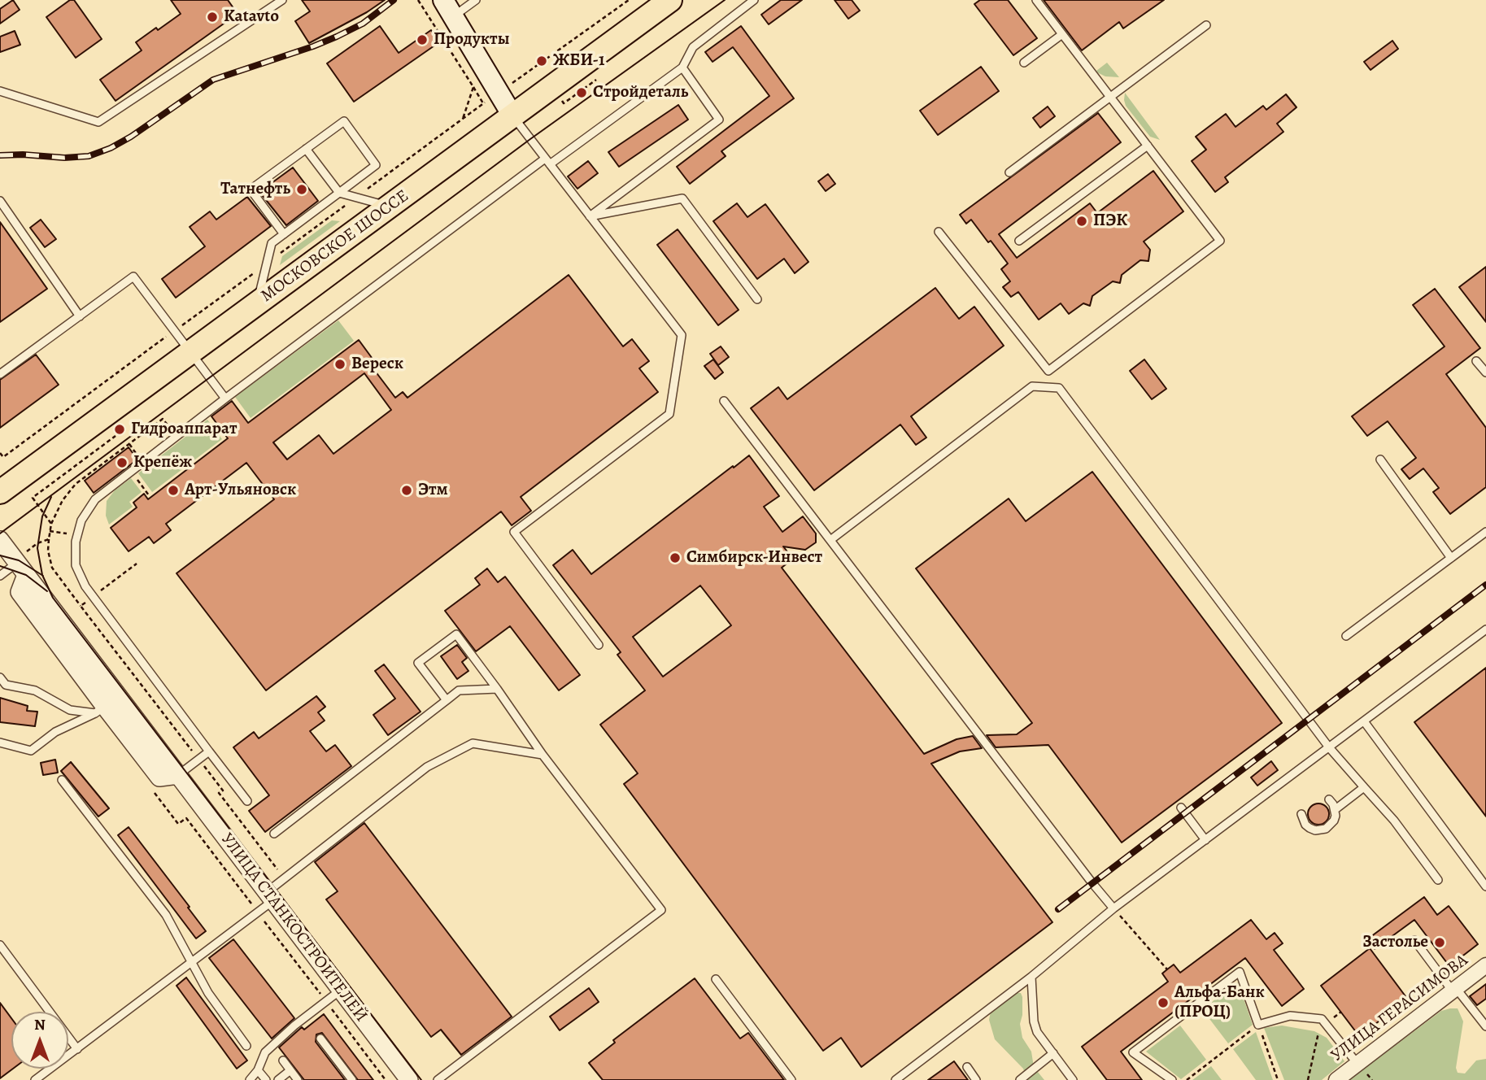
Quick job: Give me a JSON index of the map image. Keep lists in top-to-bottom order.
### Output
{
  "streets": {
    "main road": ["МОСКОВСКОЕ ШОССЕ"],
    "street": ["УЛИЦА СТАНКОСТРОИТЕЛЕЙ", "УЛИЦА ГЕРАСИМОВА"]
  },
  "places": [
    "Katavto",
    "Продукты",
    "ЖБИ-1",
    "Стройдеталь",
    "Татнефть",
    "ПЭК",
    "Вереск",
    "Гидроаппарат",
    "Крепёж",
    "Арт-Ульяновск",
    "Этм",
    "Симбирск-Инвест",
    "Застолье",
    "Альфа-Банк (ПРОЦ)"
  ],
  "north": "top"
}
